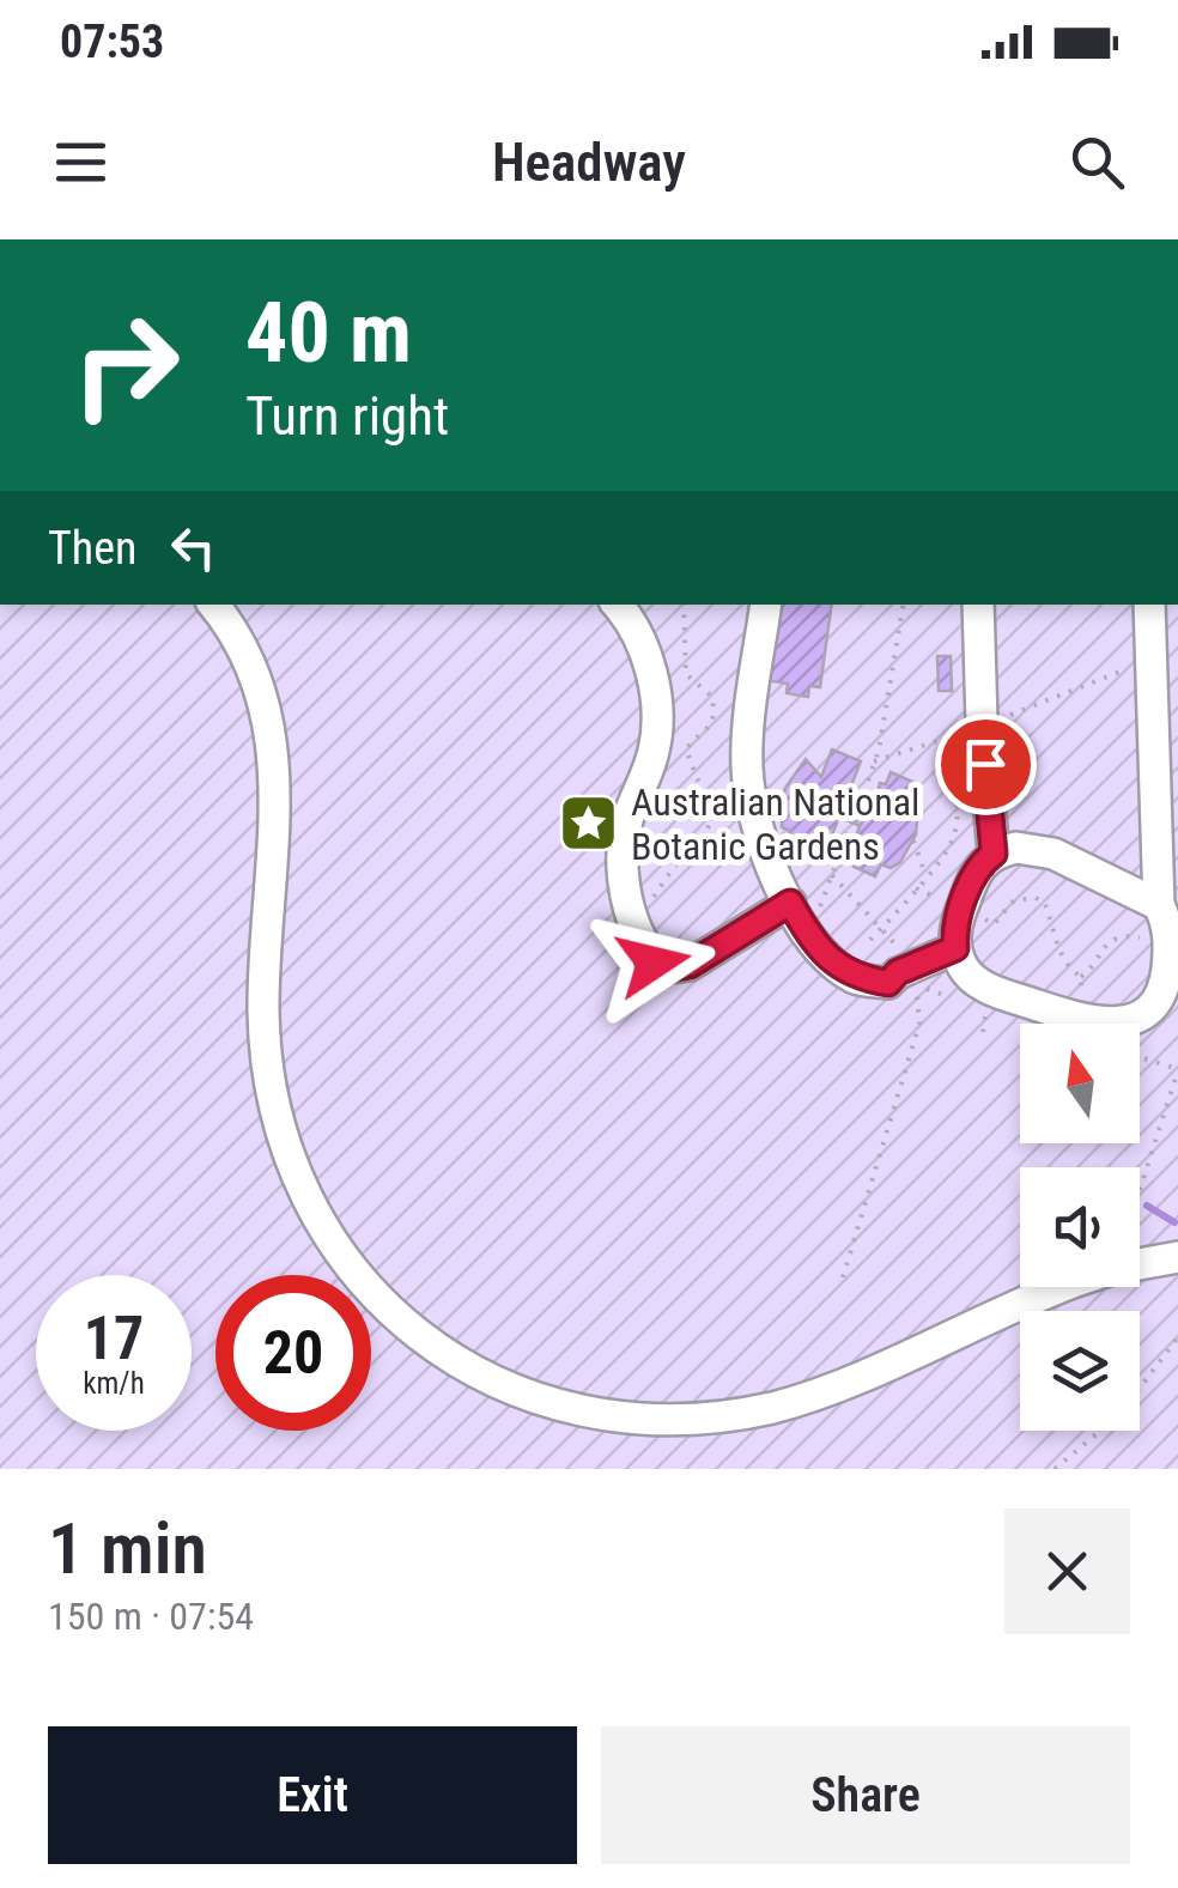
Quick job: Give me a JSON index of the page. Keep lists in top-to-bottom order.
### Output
{
  "places": {
    "place": ["Australian National Botanic Gardens"]
  },
  "north": "top",
  "page": {
    "status": "07:53",
    "header": "Headway",
    "turn": ["40 m", "Turn right"],
    "then": "Then",
    "speed": "17 km/h",
    "limit": "20",
    "heading": ["1 min", "150 m · 07:54"],
    "buttons": ["Exit", "Share"]
  }
}
